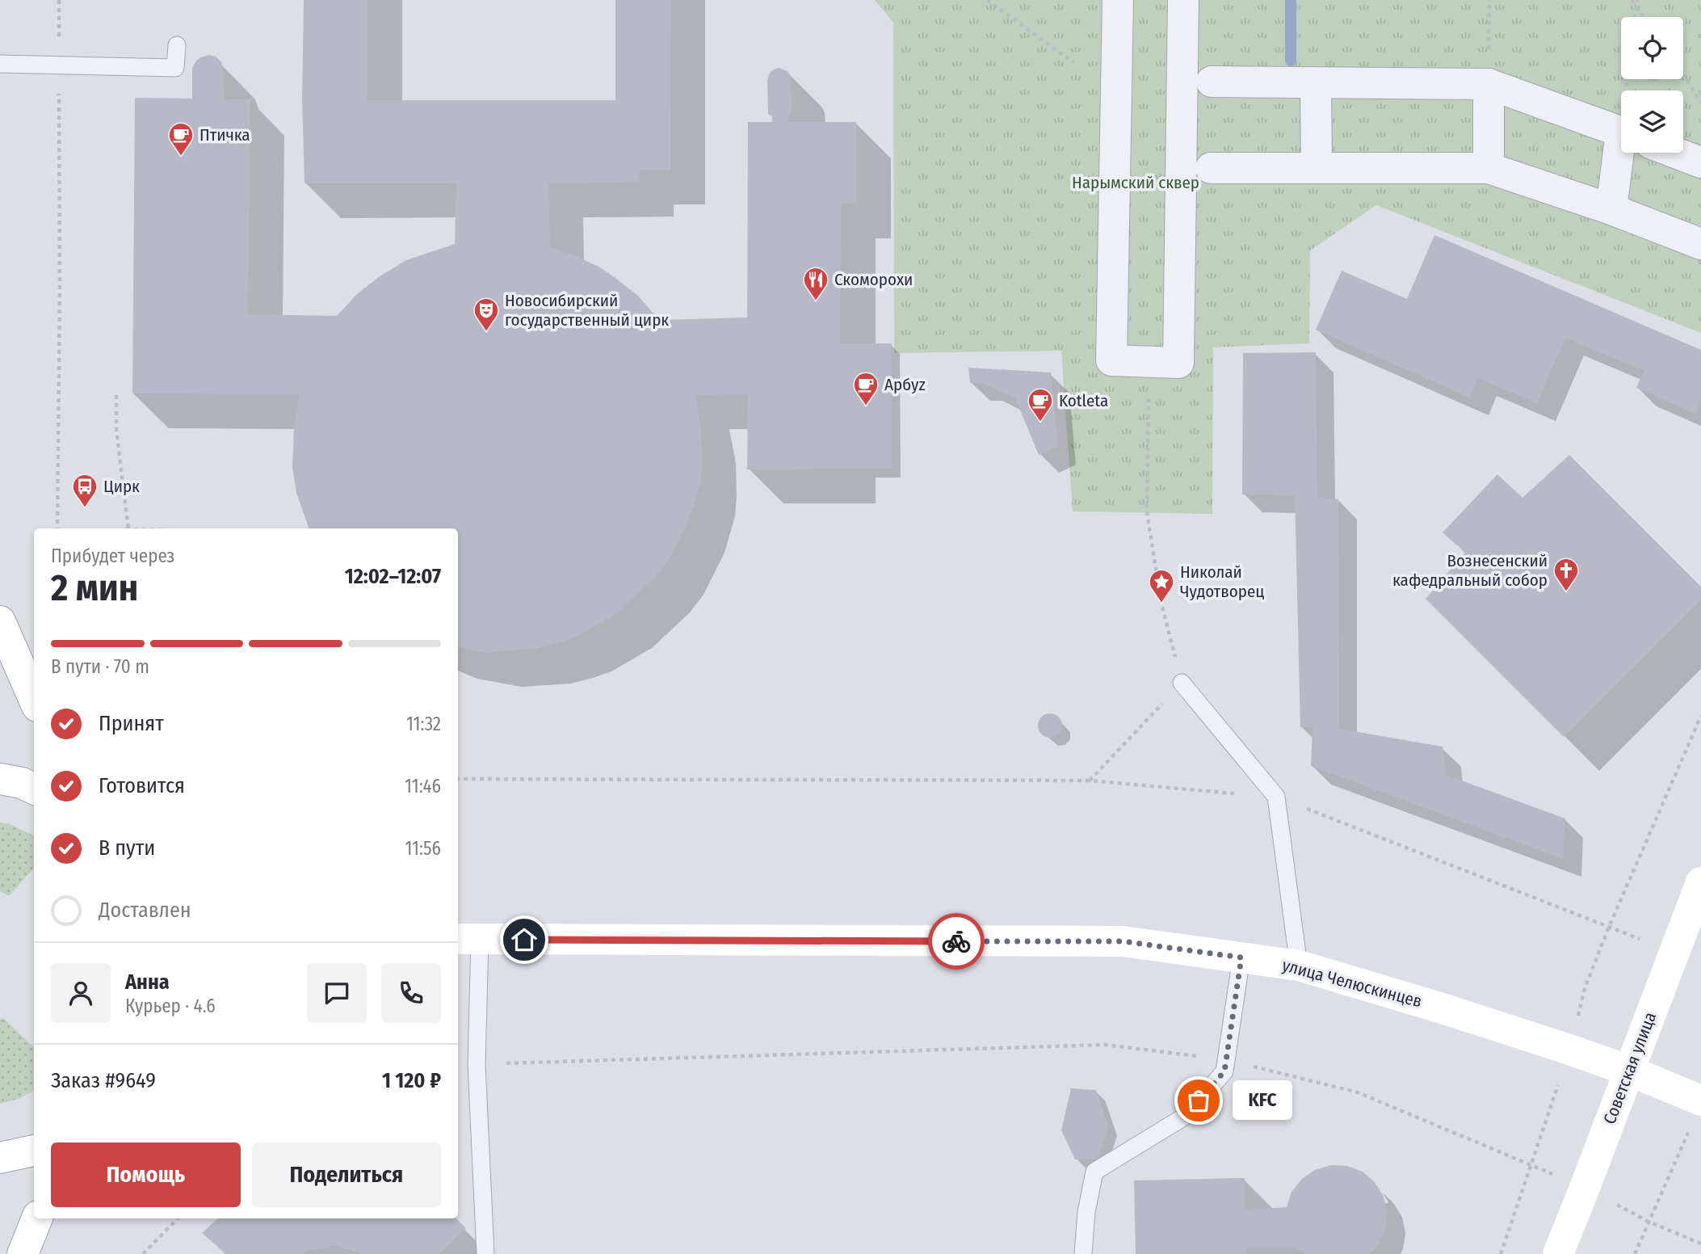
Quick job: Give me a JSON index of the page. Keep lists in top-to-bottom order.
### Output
{
  "streets": {
    "main road": ["улица Челюскинцев", "Советская улица"]
  },
  "crossings": [
    ["улица Челюскинцев", "Советская улица"]
  ],
  "parks": ["Нарымский сквер"],
  "places": {
    "cafe": ["Птичка", "Арбуz", "Kotleta"],
    "restaurant": ["Скоморохи"],
    "theatre": ["Новосибирский государственный цирк"],
    "bus stop": ["Цирк"],
    "church": ["Вознесенский кафедральный собор"],
    "place": ["Николай Чудотворец"],
    "other": ["KFC"]
  },
  "page": {
    "heading": ["2 мин", "Прибудет через", "12:02–12:07"],
    "panel": [
      "Анна",
      "Курьер · 4.6",
      "Заказ #9649",
      "1 120 ₽"
    ],
    "bar": "В пути · 70 m",
    "list": [
      ["Принят", "11:32"],
      ["Готовится", "11:46"],
      ["В пути", "11:56"],
      "Доставлен"
    ],
    "bubble": "KFC",
    "buttons": ["Помощь", "Поделиться"]
  }
}
